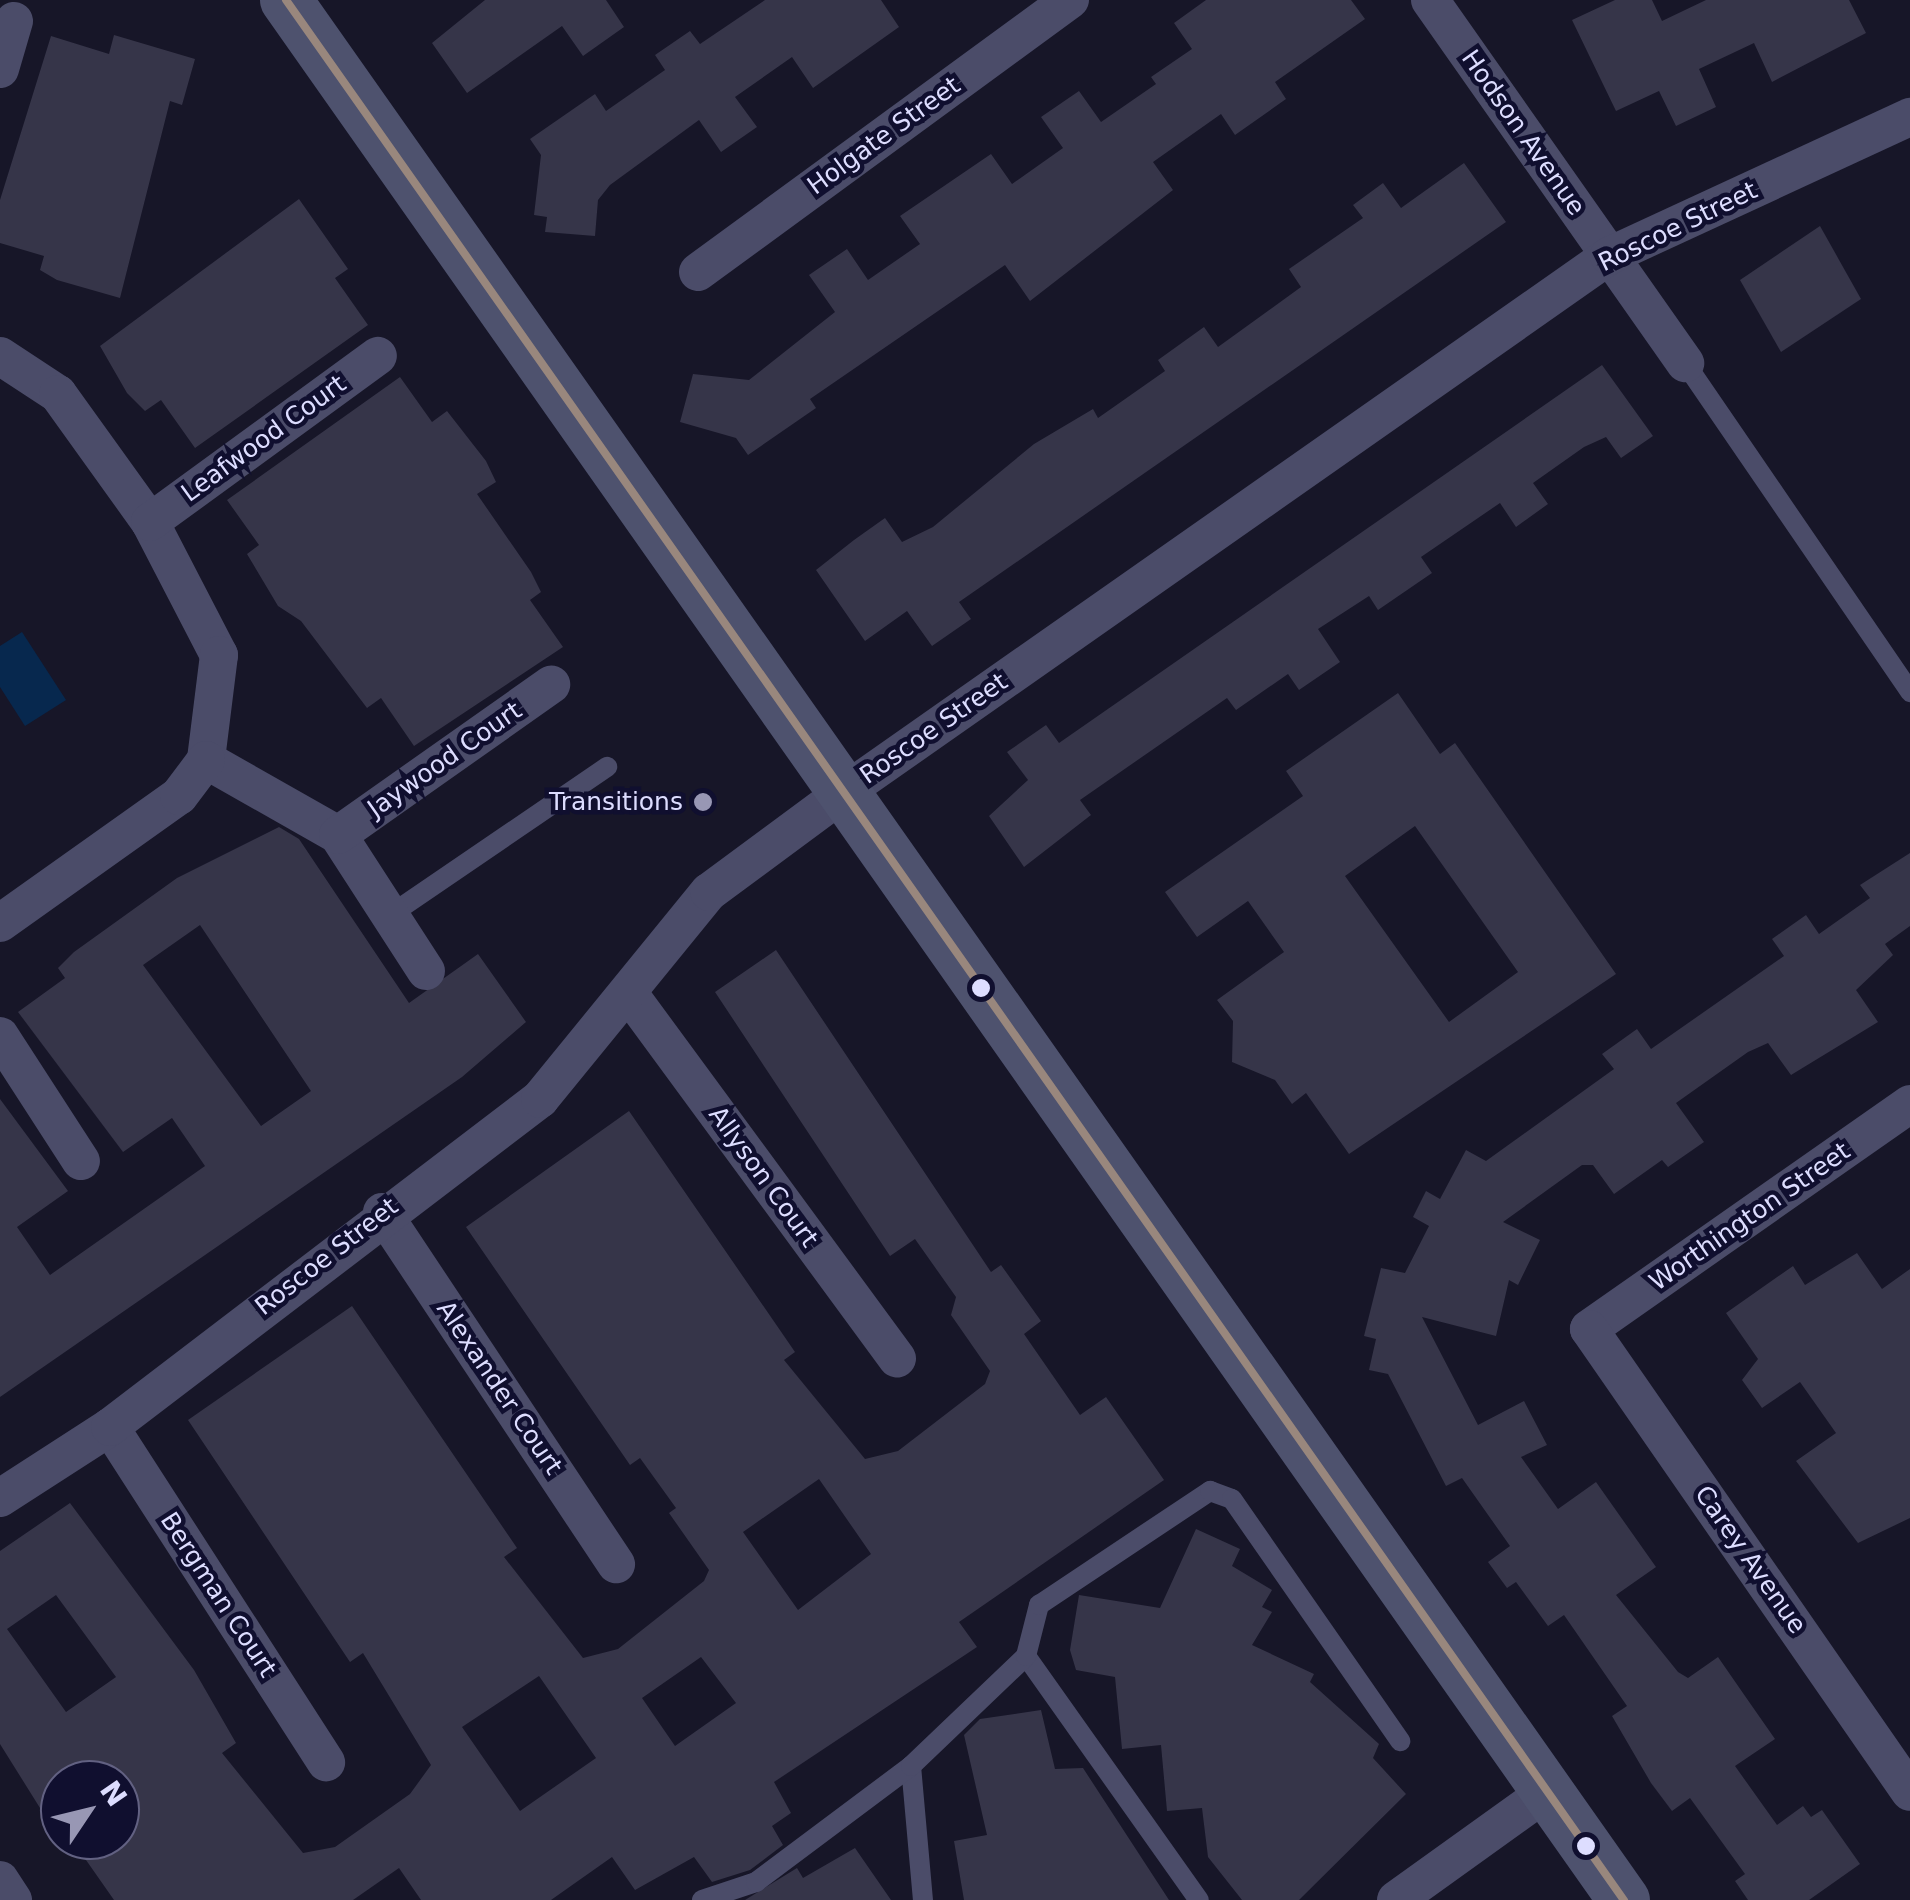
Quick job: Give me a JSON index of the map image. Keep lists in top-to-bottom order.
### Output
{
  "streets": {
    "street": [
      "Hodson Avenue",
      "Holgate Street",
      "Roscoe Street",
      "Leafwood Court",
      "Jaywood Court",
      "Allyson Court",
      "Worthington Street",
      "Alexander Court",
      "Carey Avenue",
      "Bergman Court"
    ]
  },
  "crossings": [
    ["Hodson Avenue", "Roscoe Street"],
    ["Roscoe Street", "Allyson Court"],
    ["Roscoe Street", "Alexander Court"],
    ["Roscoe Street", "Bergman Court"],
    ["Worthington Street", "Carey Avenue"]
  ],
  "places": ["Transitions"],
  "north": "top right"
}
